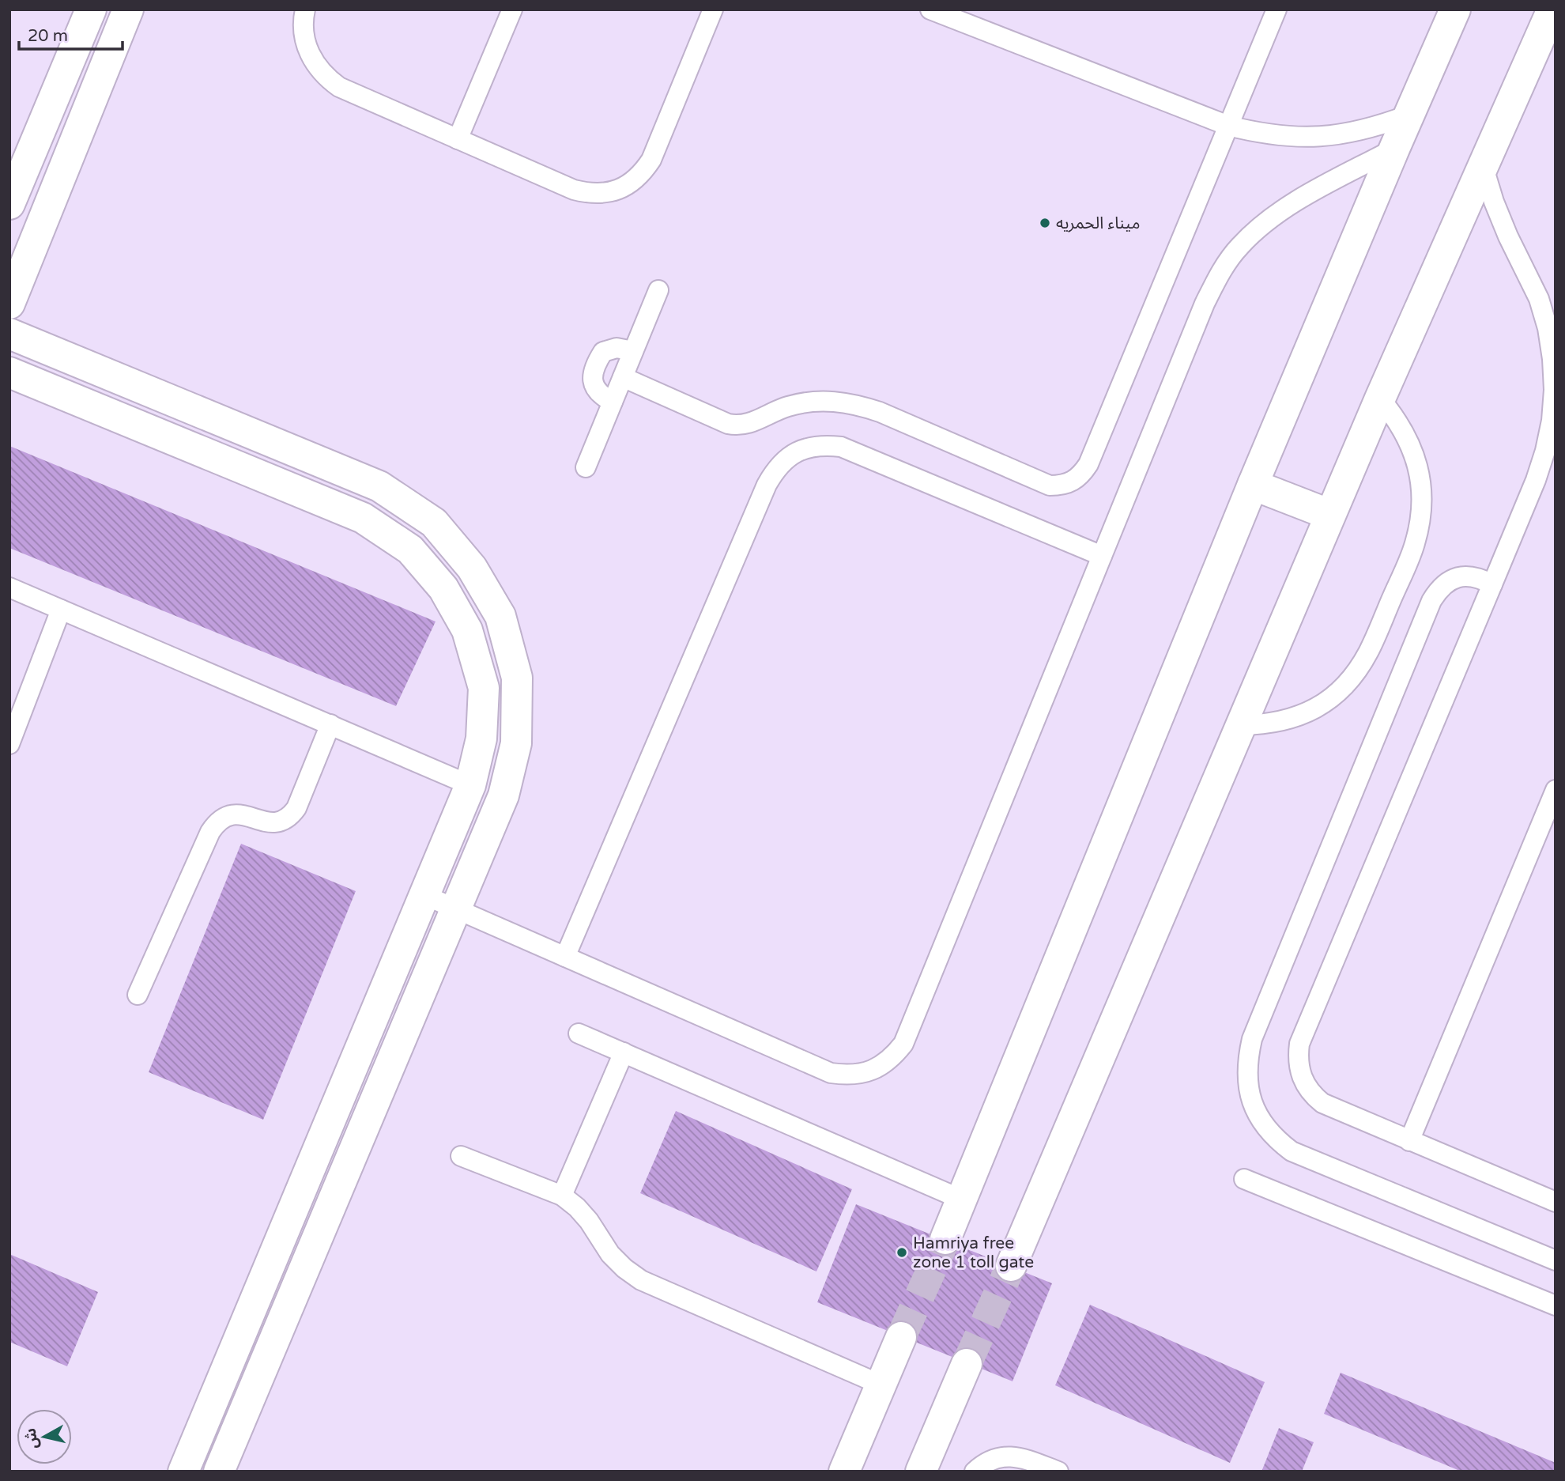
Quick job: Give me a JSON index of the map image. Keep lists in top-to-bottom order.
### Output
{
  "places": ["ميناء الحمريه", "Hamriya free zone 1 toll gate"],
  "scale_bar": "20 m",
  "north": "left"
}
